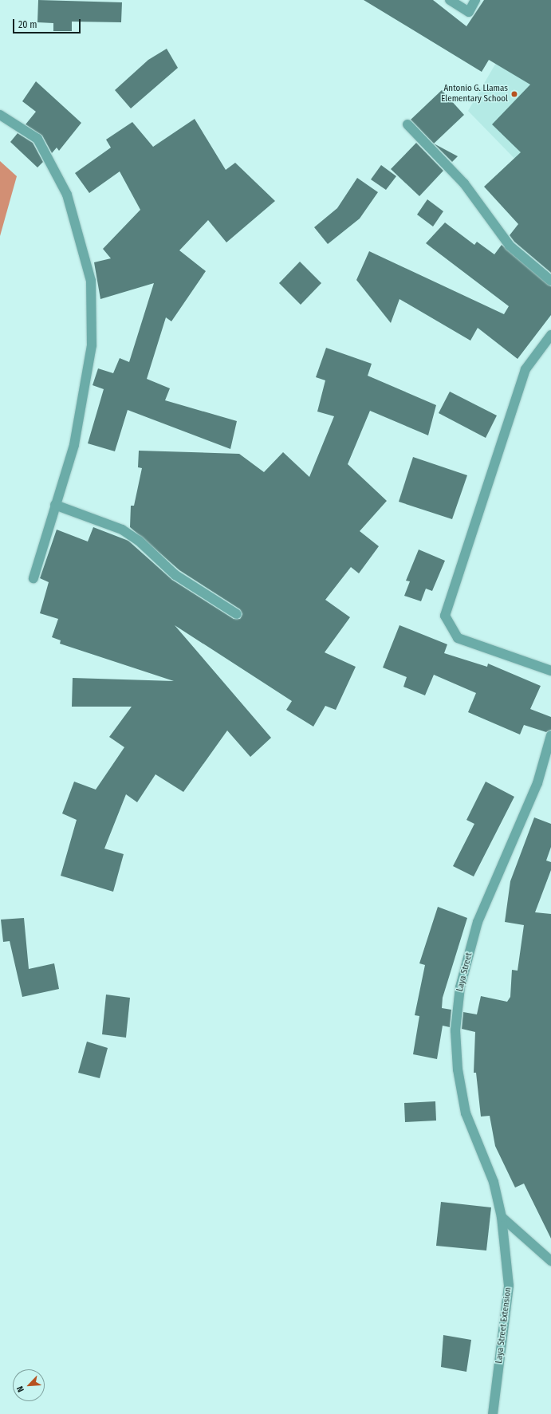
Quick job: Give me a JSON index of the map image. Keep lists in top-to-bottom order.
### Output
{
  "streets": {
    "street": ["Laya Street", "Laya Street Extension"]
  },
  "crossings": [
    ["Laya Street", "Laya Street Extension"]
  ],
  "places": ["Antonio G. Llamas Elementary School"],
  "scale_bar": "20 m",
  "north": "bottom left"
}
